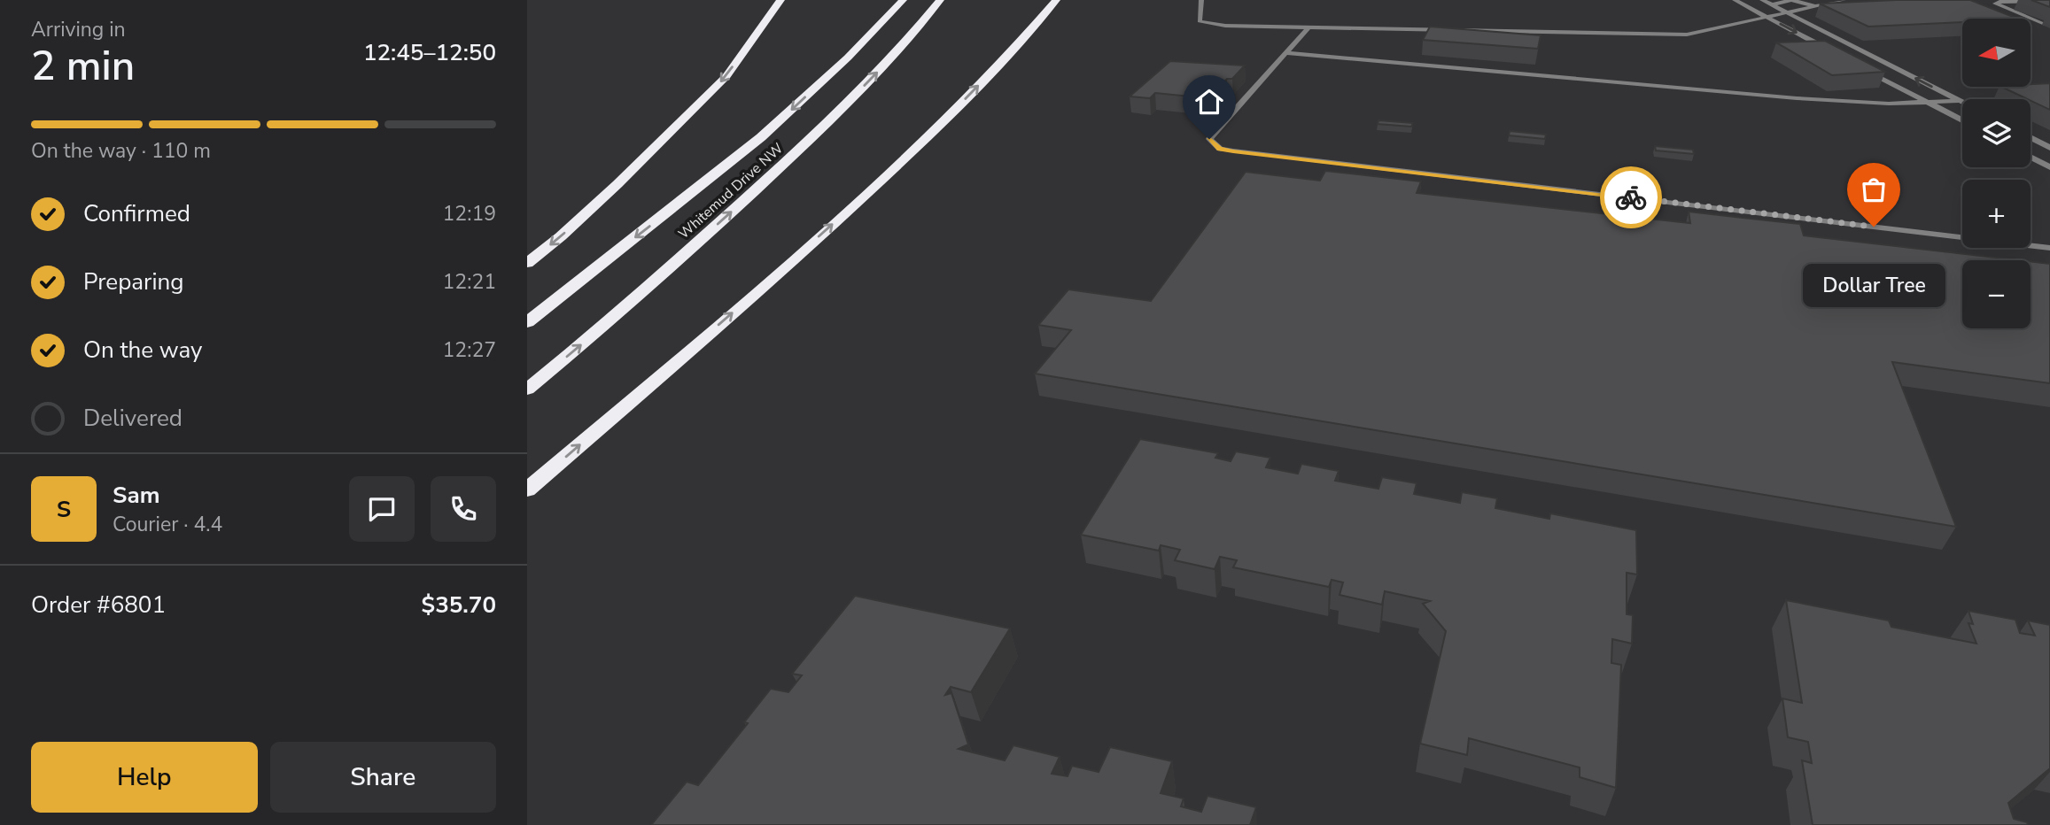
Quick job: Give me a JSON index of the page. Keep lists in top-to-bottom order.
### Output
{
  "streets": {
    "highway": ["Whitemud Drive NW"]
  },
  "places": ["Dollar Tree"],
  "north": "left",
  "page": {
    "heading": ["2 min", "Arriving in", "12:45–12:50"],
    "panel": [
      "Sam",
      "Courier · 4.4",
      "Order #6801",
      "$35.70"
    ],
    "map_buttons": ["+", "−"],
    "bar": "On the way · 110 m",
    "list": [
      ["Confirmed", "12:19"],
      ["Preparing", "12:21"],
      ["On the way", "12:27"],
      "Delivered"
    ],
    "bubble": "Dollar Tree",
    "round": "S",
    "buttons": ["Help", "Share"]
  }
}
